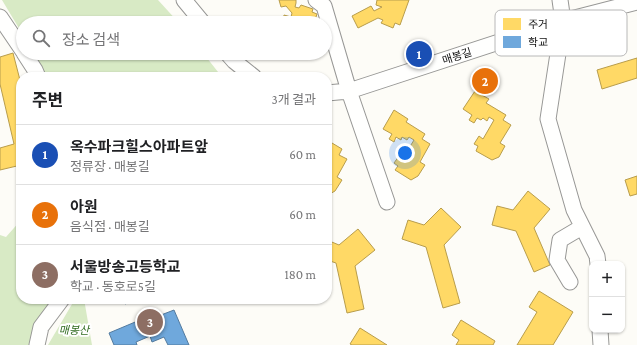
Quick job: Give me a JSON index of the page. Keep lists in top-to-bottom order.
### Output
{
  "streets": {
    "street": ["매봉길"]
  },
  "parks": ["매봉산"],
  "legend": ["주거", "학교"],
  "page": {
    "search": "장소 검색",
    "pins": ["1", "2", "3"],
    "heading": ["주변", "3개 결과"],
    "list": [
      {
        "mark": "1",
        "name": "옥수파크힐스아파트앞",
        "note": "정류장 · 매봉길",
        "value": "60 m"
      },
      {
        "mark": "2",
        "name": "아원",
        "note": "음식점 · 매봉길",
        "value": "60 m"
      },
      {
        "mark": "3",
        "name": "서울방송고등학교",
        "note": "학교 · 동호로5길",
        "value": "180 m"
      }
    ],
    "map_buttons": ["+", "−"]
  }
}
